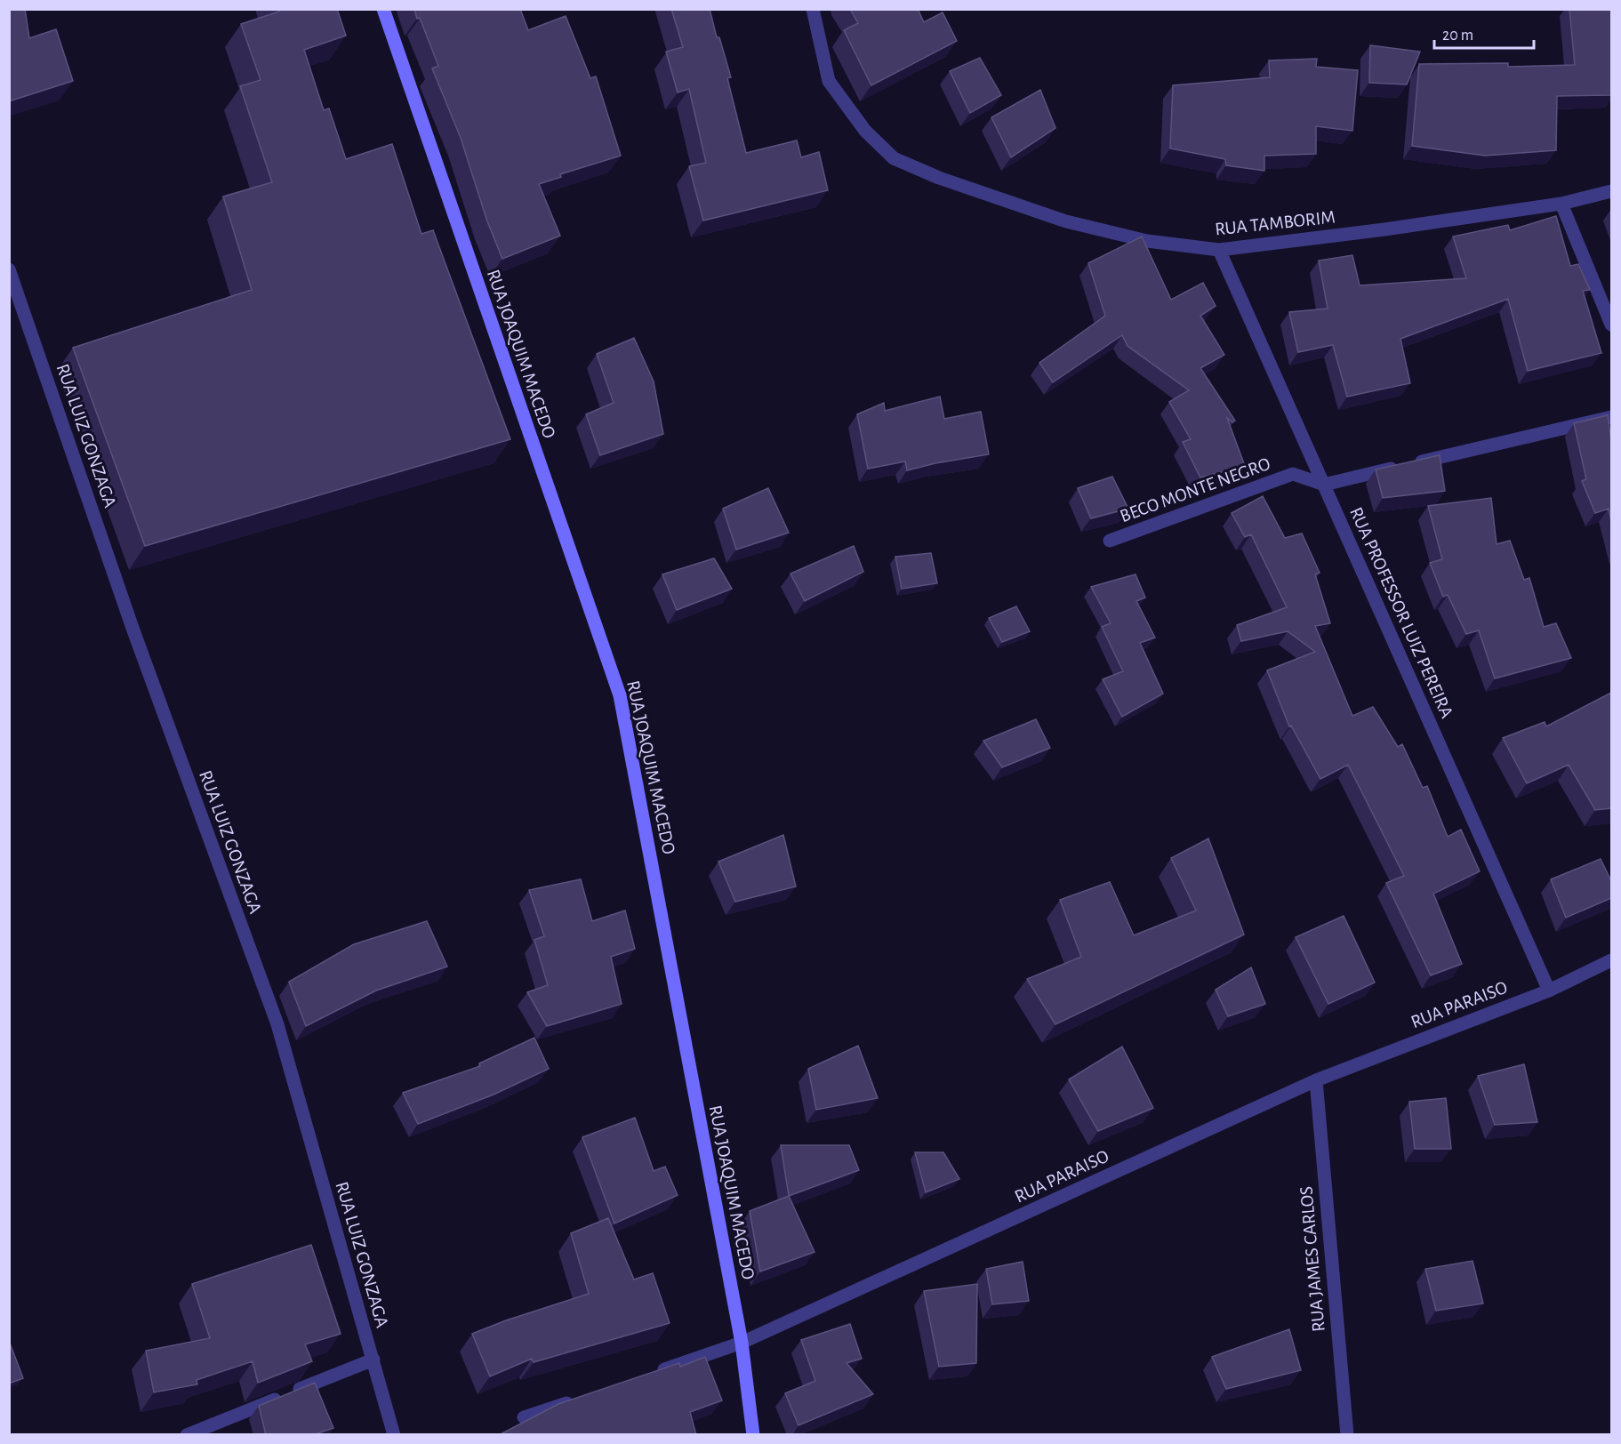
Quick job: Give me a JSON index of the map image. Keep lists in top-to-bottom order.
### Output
{
  "streets": {
    "street": [
      "RUA TAMBORIM",
      "RUA JOAQUIM MACEDO",
      "RUA LUIZ GONZAGA",
      "BECO MONTE NEGRO",
      "RUA PROFESSOR LUIZ PEREIRA",
      "RUA PARAISO",
      "RUA JAMES CARLOS"
    ]
  },
  "crossings": [
    ["RUA TAMBORIM", "RUA PROFESSOR LUIZ PEREIRA"],
    ["RUA JOAQUIM MACEDO", "RUA PARAISO"],
    ["BECO MONTE NEGRO", "RUA PROFESSOR LUIZ PEREIRA"],
    ["RUA PROFESSOR LUIZ PEREIRA", "RUA PARAISO"],
    ["RUA PARAISO", "RUA JAMES CARLOS"]
  ],
  "scale_bar": "20 m"
}
